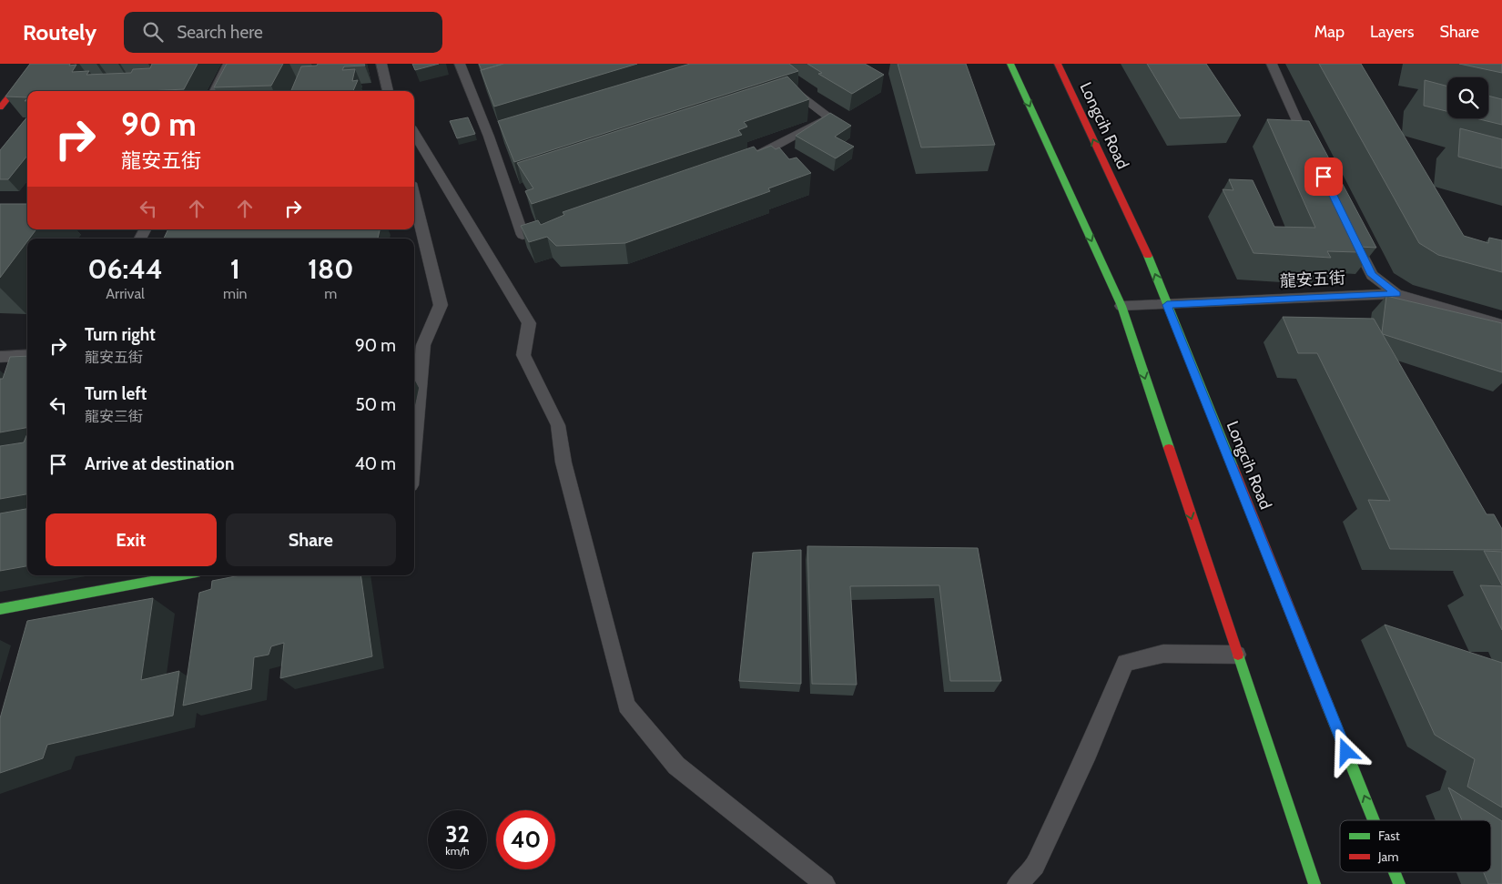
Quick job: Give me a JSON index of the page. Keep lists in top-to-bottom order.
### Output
{
  "streets": {
    "street": ["Longcih Road"],
    "lane": ["龍安五街"]
  },
  "crossings": [
    ["Longcih Road", "龍安五街"]
  ],
  "legend": ["Fast", "Jam"],
  "page": {
    "header": "Routely",
    "search": "Search here",
    "nav": ["Map", "Layers", "Share"],
    "turn": ["90 m", "龍安五街"],
    "eta": [
      "06:44",
      "Arrival",
      "1",
      "min",
      "180",
      "m"
    ],
    "list": [
      {
        "name": "Turn right",
        "note": "龍安五街",
        "value": "90 m"
      },
      {
        "name": "Turn left",
        "note": "龍安三街",
        "value": "50 m"
      },
      {
        "name": "Arrive at destination",
        "value": "40 m"
      }
    ],
    "buttons": ["Exit", "Share"],
    "speed": "32 km/h",
    "limit": "40"
  }
}
